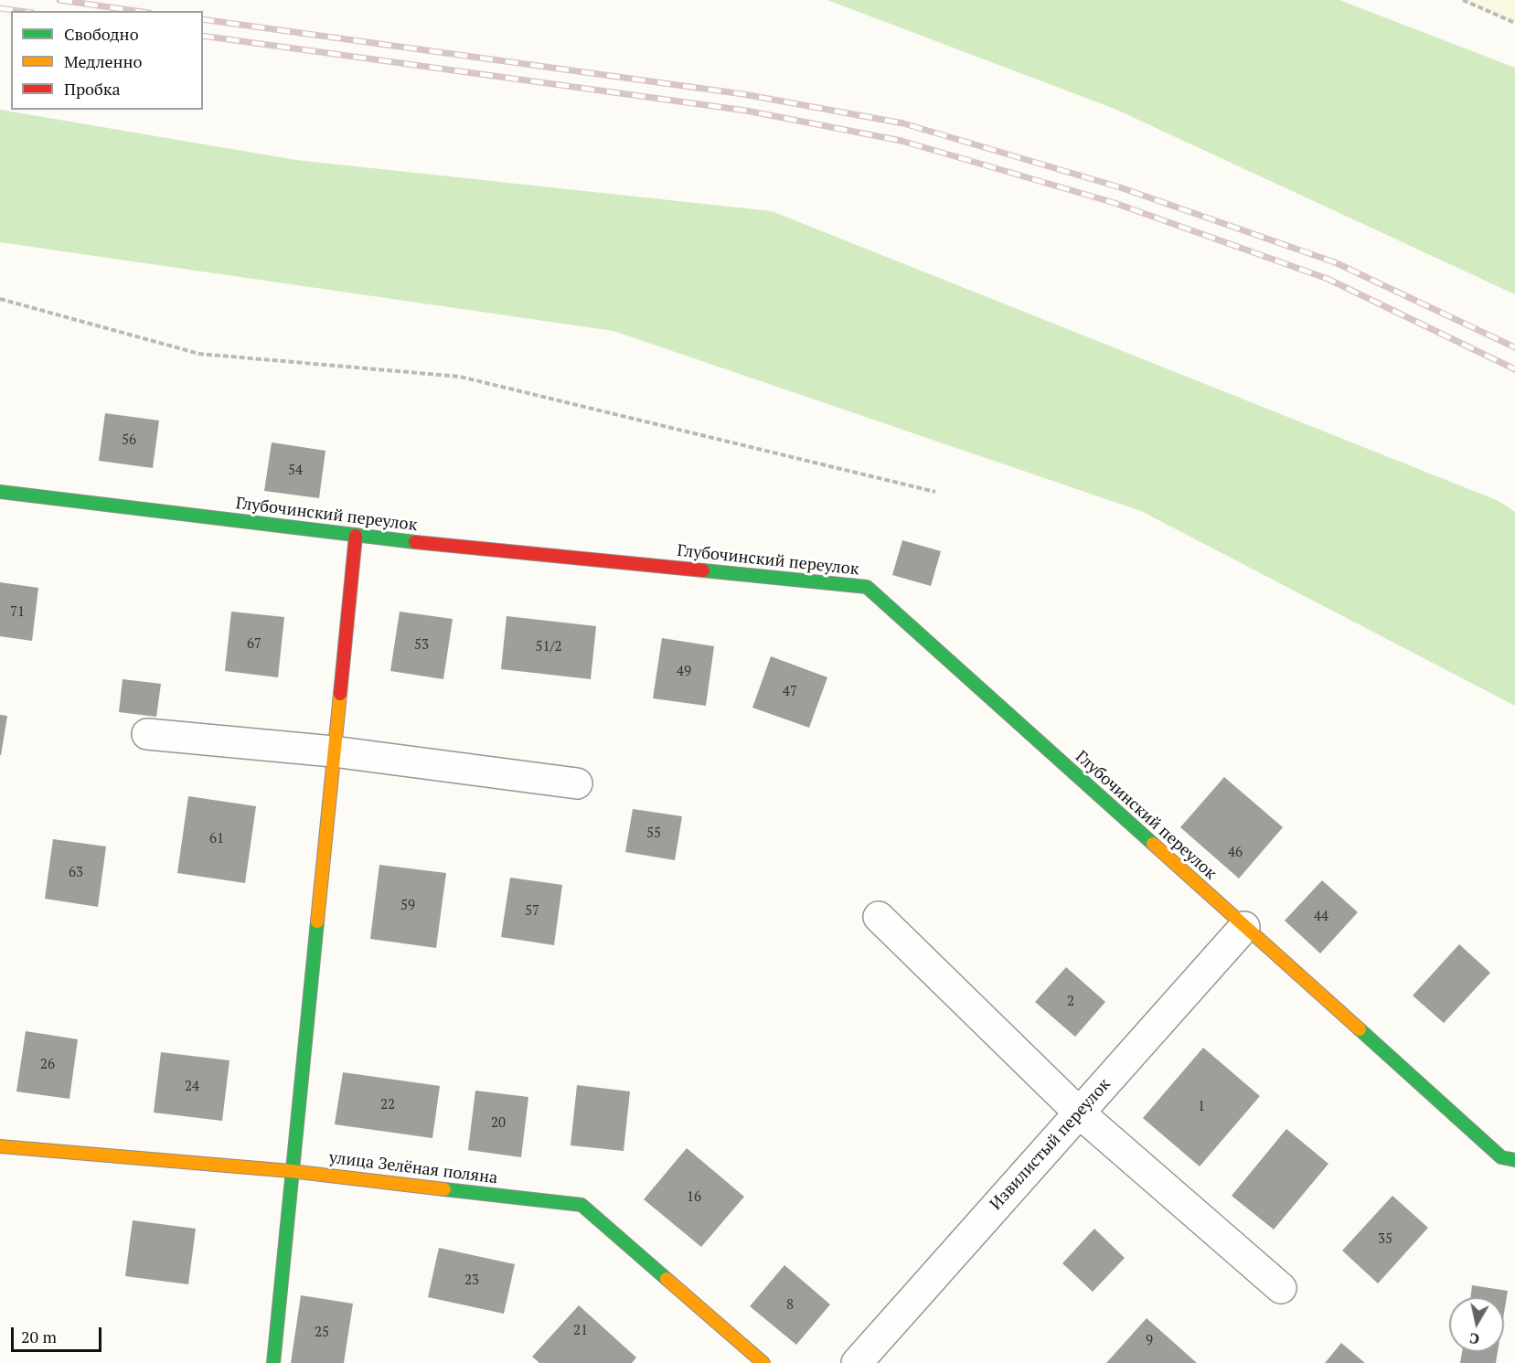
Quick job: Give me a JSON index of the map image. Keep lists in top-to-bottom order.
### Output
{
  "streets": {
    "street": ["Глубочинский переулок", "Извилистый переулок", "улица Зелёная поляна"]
  },
  "crossings": [
    ["Глубочинский переулок", "Извилистый переулок"]
  ],
  "house_numbers": [
    "56",
    "54",
    "71",
    "67",
    "53",
    "51/2",
    "49",
    "47",
    "55",
    "61",
    "46",
    "63",
    "59",
    "57",
    "44",
    "2",
    "26",
    "24",
    "22",
    "1",
    "20",
    "16",
    "35",
    "23",
    "8",
    "21",
    "25",
    "9"
  ],
  "legend": ["Свободно", "Медленно", "Пробка"],
  "scale_bar": "20 m",
  "north": "bottom"
}
